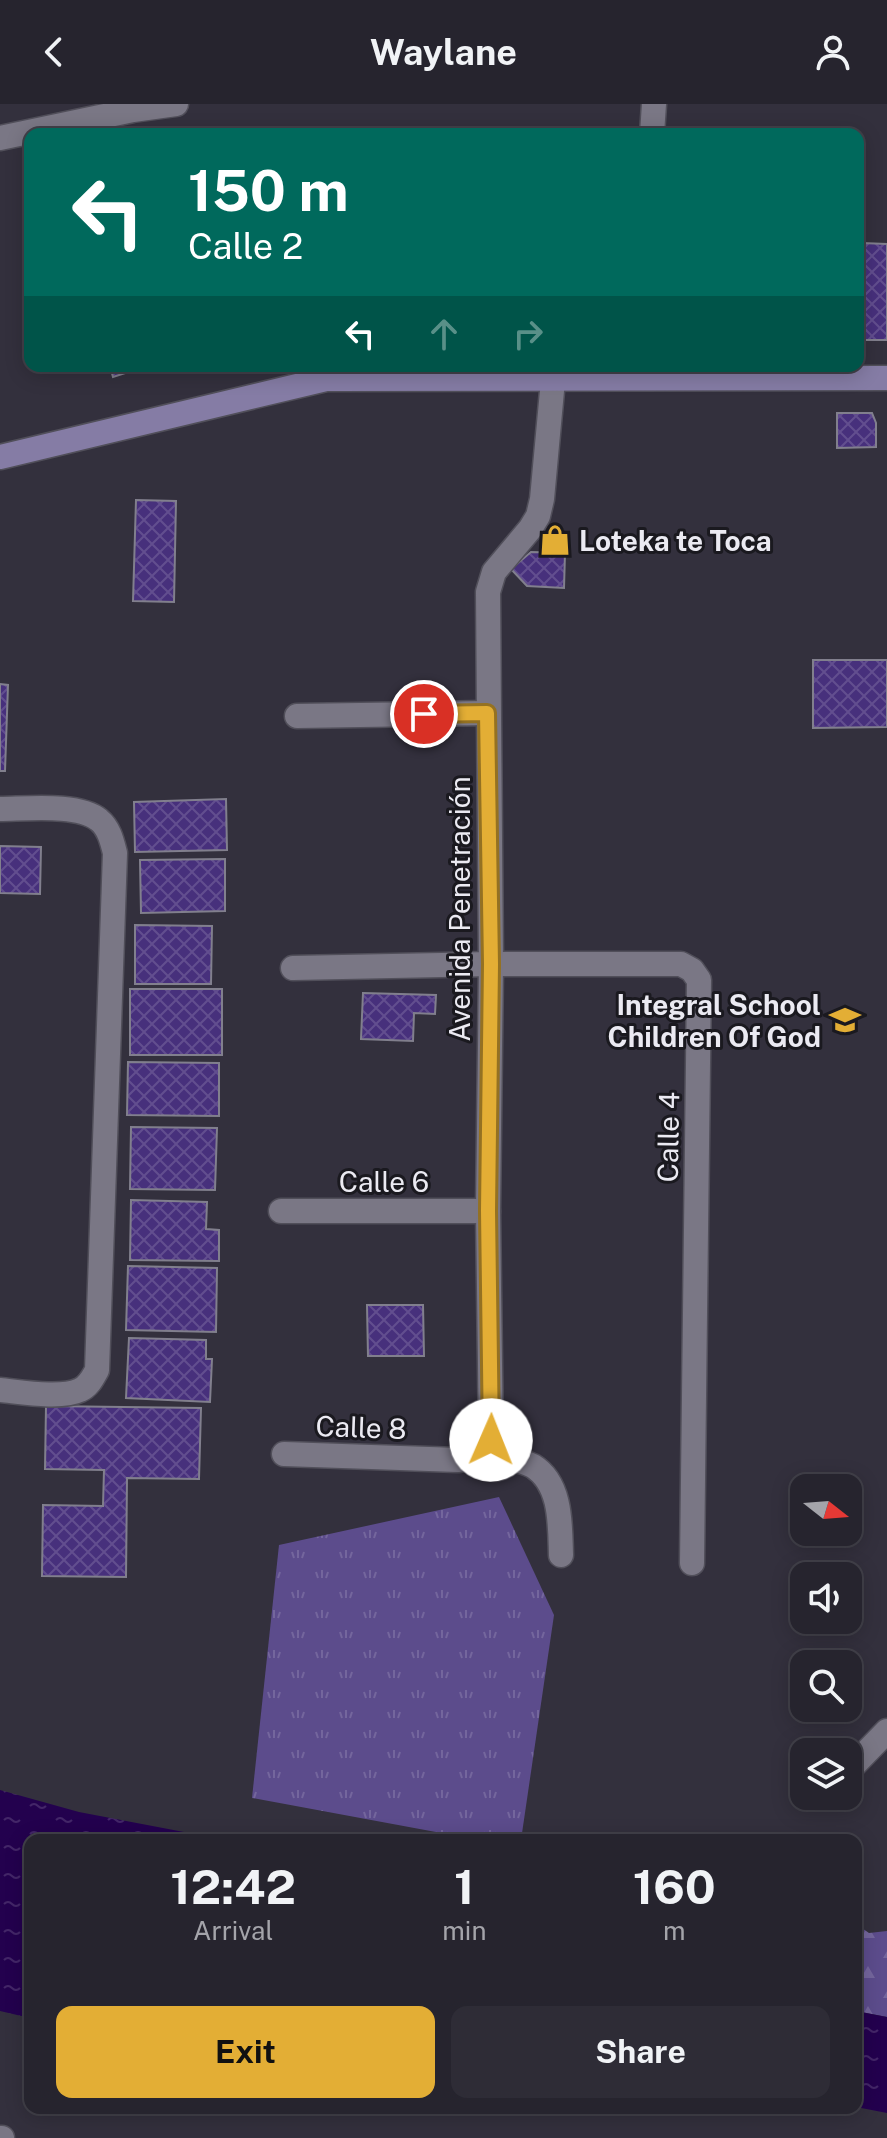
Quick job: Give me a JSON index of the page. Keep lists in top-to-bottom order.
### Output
{
  "streets": {
    "street": [
      "Avenida Penetración",
      "Calle 4",
      "Calle 6",
      "Calle 8"
    ]
  },
  "crossings": [
    ["Avenida Penetración", "Calle 4"],
    ["Avenida Penetración", "Calle 6"],
    ["Avenida Penetración", "Calle 8"]
  ],
  "places": {
    "shop": ["Loteka te Toca"],
    "school or university": ["Integral School Children Of God"]
  },
  "north": "right",
  "page": {
    "header": "Waylane",
    "turn": ["150 m", "Calle 2"],
    "eta": [
      "12:42",
      "Arrival",
      "1",
      "min",
      "160",
      "m"
    ],
    "buttons": ["Exit", "Share"]
  }
}
